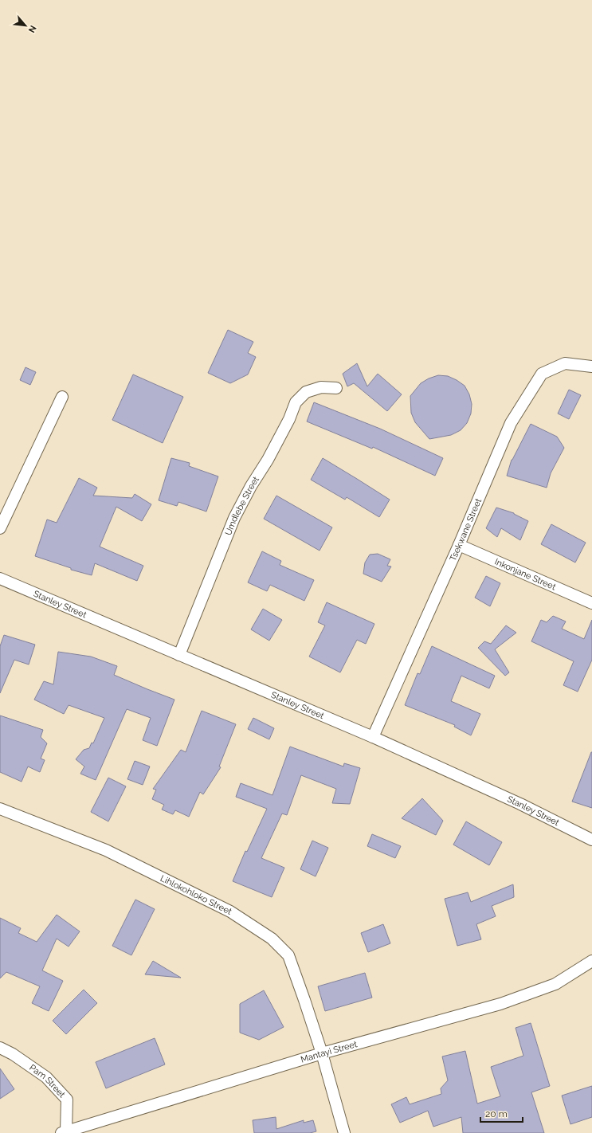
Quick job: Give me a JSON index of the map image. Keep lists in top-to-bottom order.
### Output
{
  "streets": {
    "street": [
      "Umdlebe Street",
      "Tsekwane Street",
      "Inkonjane Street",
      "Stanley Street",
      "Lihlokohloko Street",
      "Mantayi Street",
      "Pam Street"
    ]
  },
  "crossings": [
    ["Umdlebe Street", "Stanley Street"],
    ["Tsekwane Street", "Inkonjane Street"],
    ["Tsekwane Street", "Stanley Street"],
    ["Lihlokohloko Street", "Mantayi Street"],
    ["Mantayi Street", "Pam Street"]
  ],
  "scale_bar": "20 m",
  "north": "bottom right"
}
